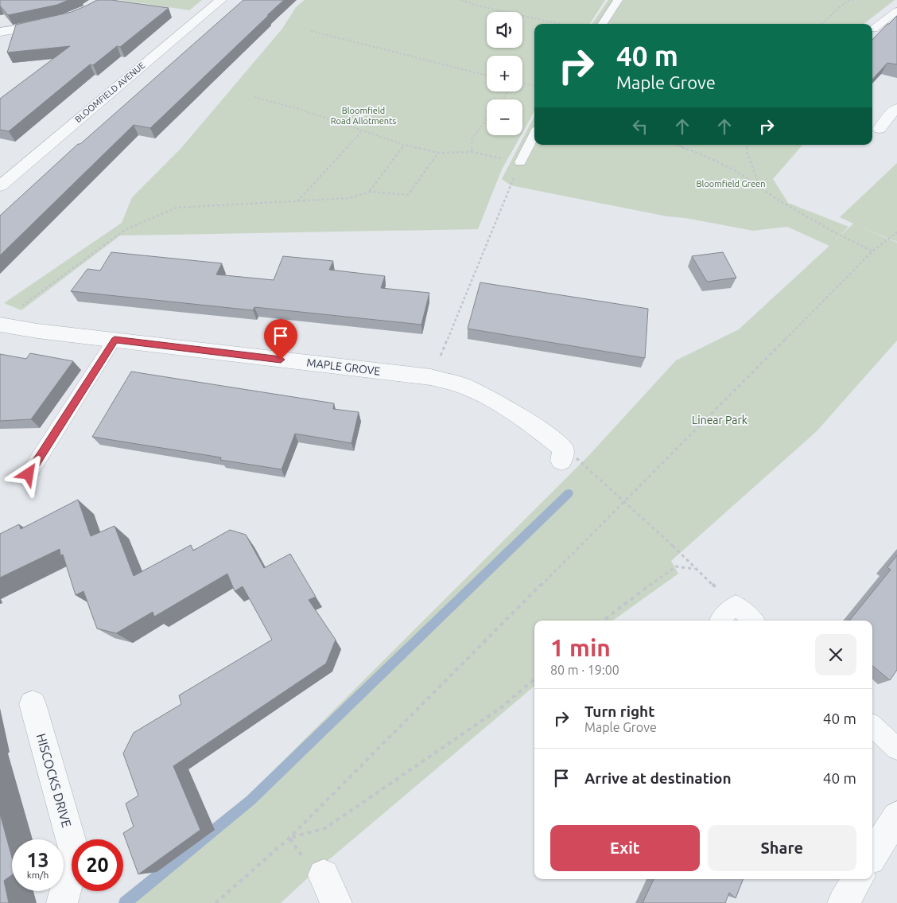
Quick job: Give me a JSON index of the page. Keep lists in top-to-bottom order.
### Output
{
  "streets": {
    "street": ["BLOOMFIELD AVENUE", "MAPLE GROVE", "HISCOCKS DRIVE"]
  },
  "parks": ["Bloomfield Road Allotments", "Bloomfield Green", "Linear Park"],
  "page": {
    "map_buttons": ["+", "−"],
    "turn": ["40 m", "Maple Grove"],
    "heading": ["1 min", "80 m · 19:00"],
    "list": [
      {
        "name": "Turn right",
        "note": "Maple Grove",
        "value": "40 m"
      },
      {
        "name": "Arrive at destination",
        "value": "40 m"
      }
    ],
    "buttons": ["Exit", "Share"],
    "speed": "13 km/h",
    "limit": "20"
  }
}
